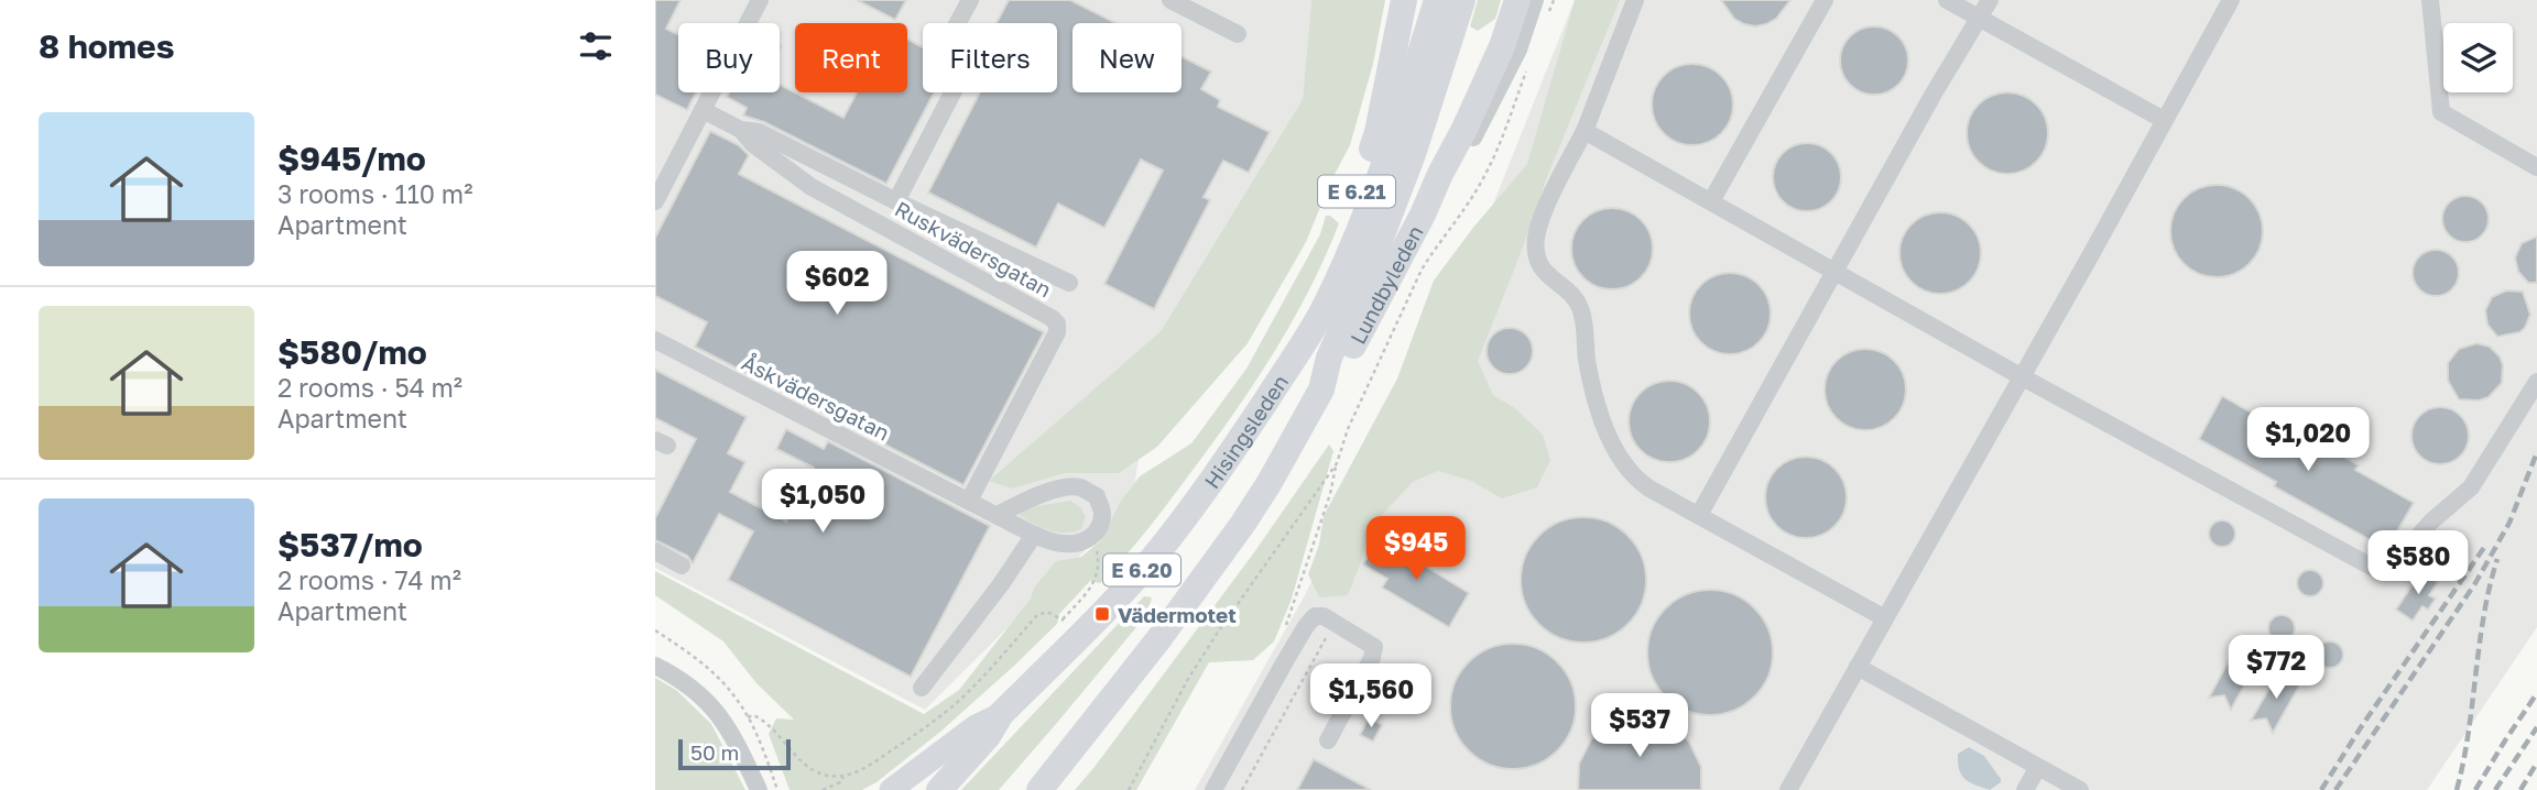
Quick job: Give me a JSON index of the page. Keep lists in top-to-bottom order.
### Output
{
  "streets": {
    "highway": [
      "E 6.21",
      "Lundbyleden",
      "Hisingsleden",
      "E 6.20"
    ],
    "street": ["Ruskvädersgatan", "Åskvädersgatan"]
  },
  "crossings": [
    ["E 6.21", "Hisingsleden"],
    ["Ruskvädersgatan", "Åskvädersgatan"],
    ["Lundbyleden", "Hisingsleden"]
  ],
  "places": {
    "transit": ["Vädermotet"]
  },
  "scale_bar": "50 m",
  "page": {
    "heading": "8 homes",
    "chip": [
      "Buy",
      "Rent",
      "Filters",
      "New"
    ],
    "list": [
      {
        "name": "$945/mo",
        "note": "3 rooms · 110 m² · Apartment"
      },
      {
        "name": "$580/mo",
        "note": "2 rooms · 54 m² · Apartment"
      },
      {
        "name": "$537/mo",
        "note": "2 rooms · 74 m² · Apartment"
      }
    ],
    "price": [
      "$602",
      "$1,020",
      "$1,050",
      "$945",
      "$580",
      "$772",
      "$1,560",
      "$537"
    ],
    "scale": "50 m"
  }
}
